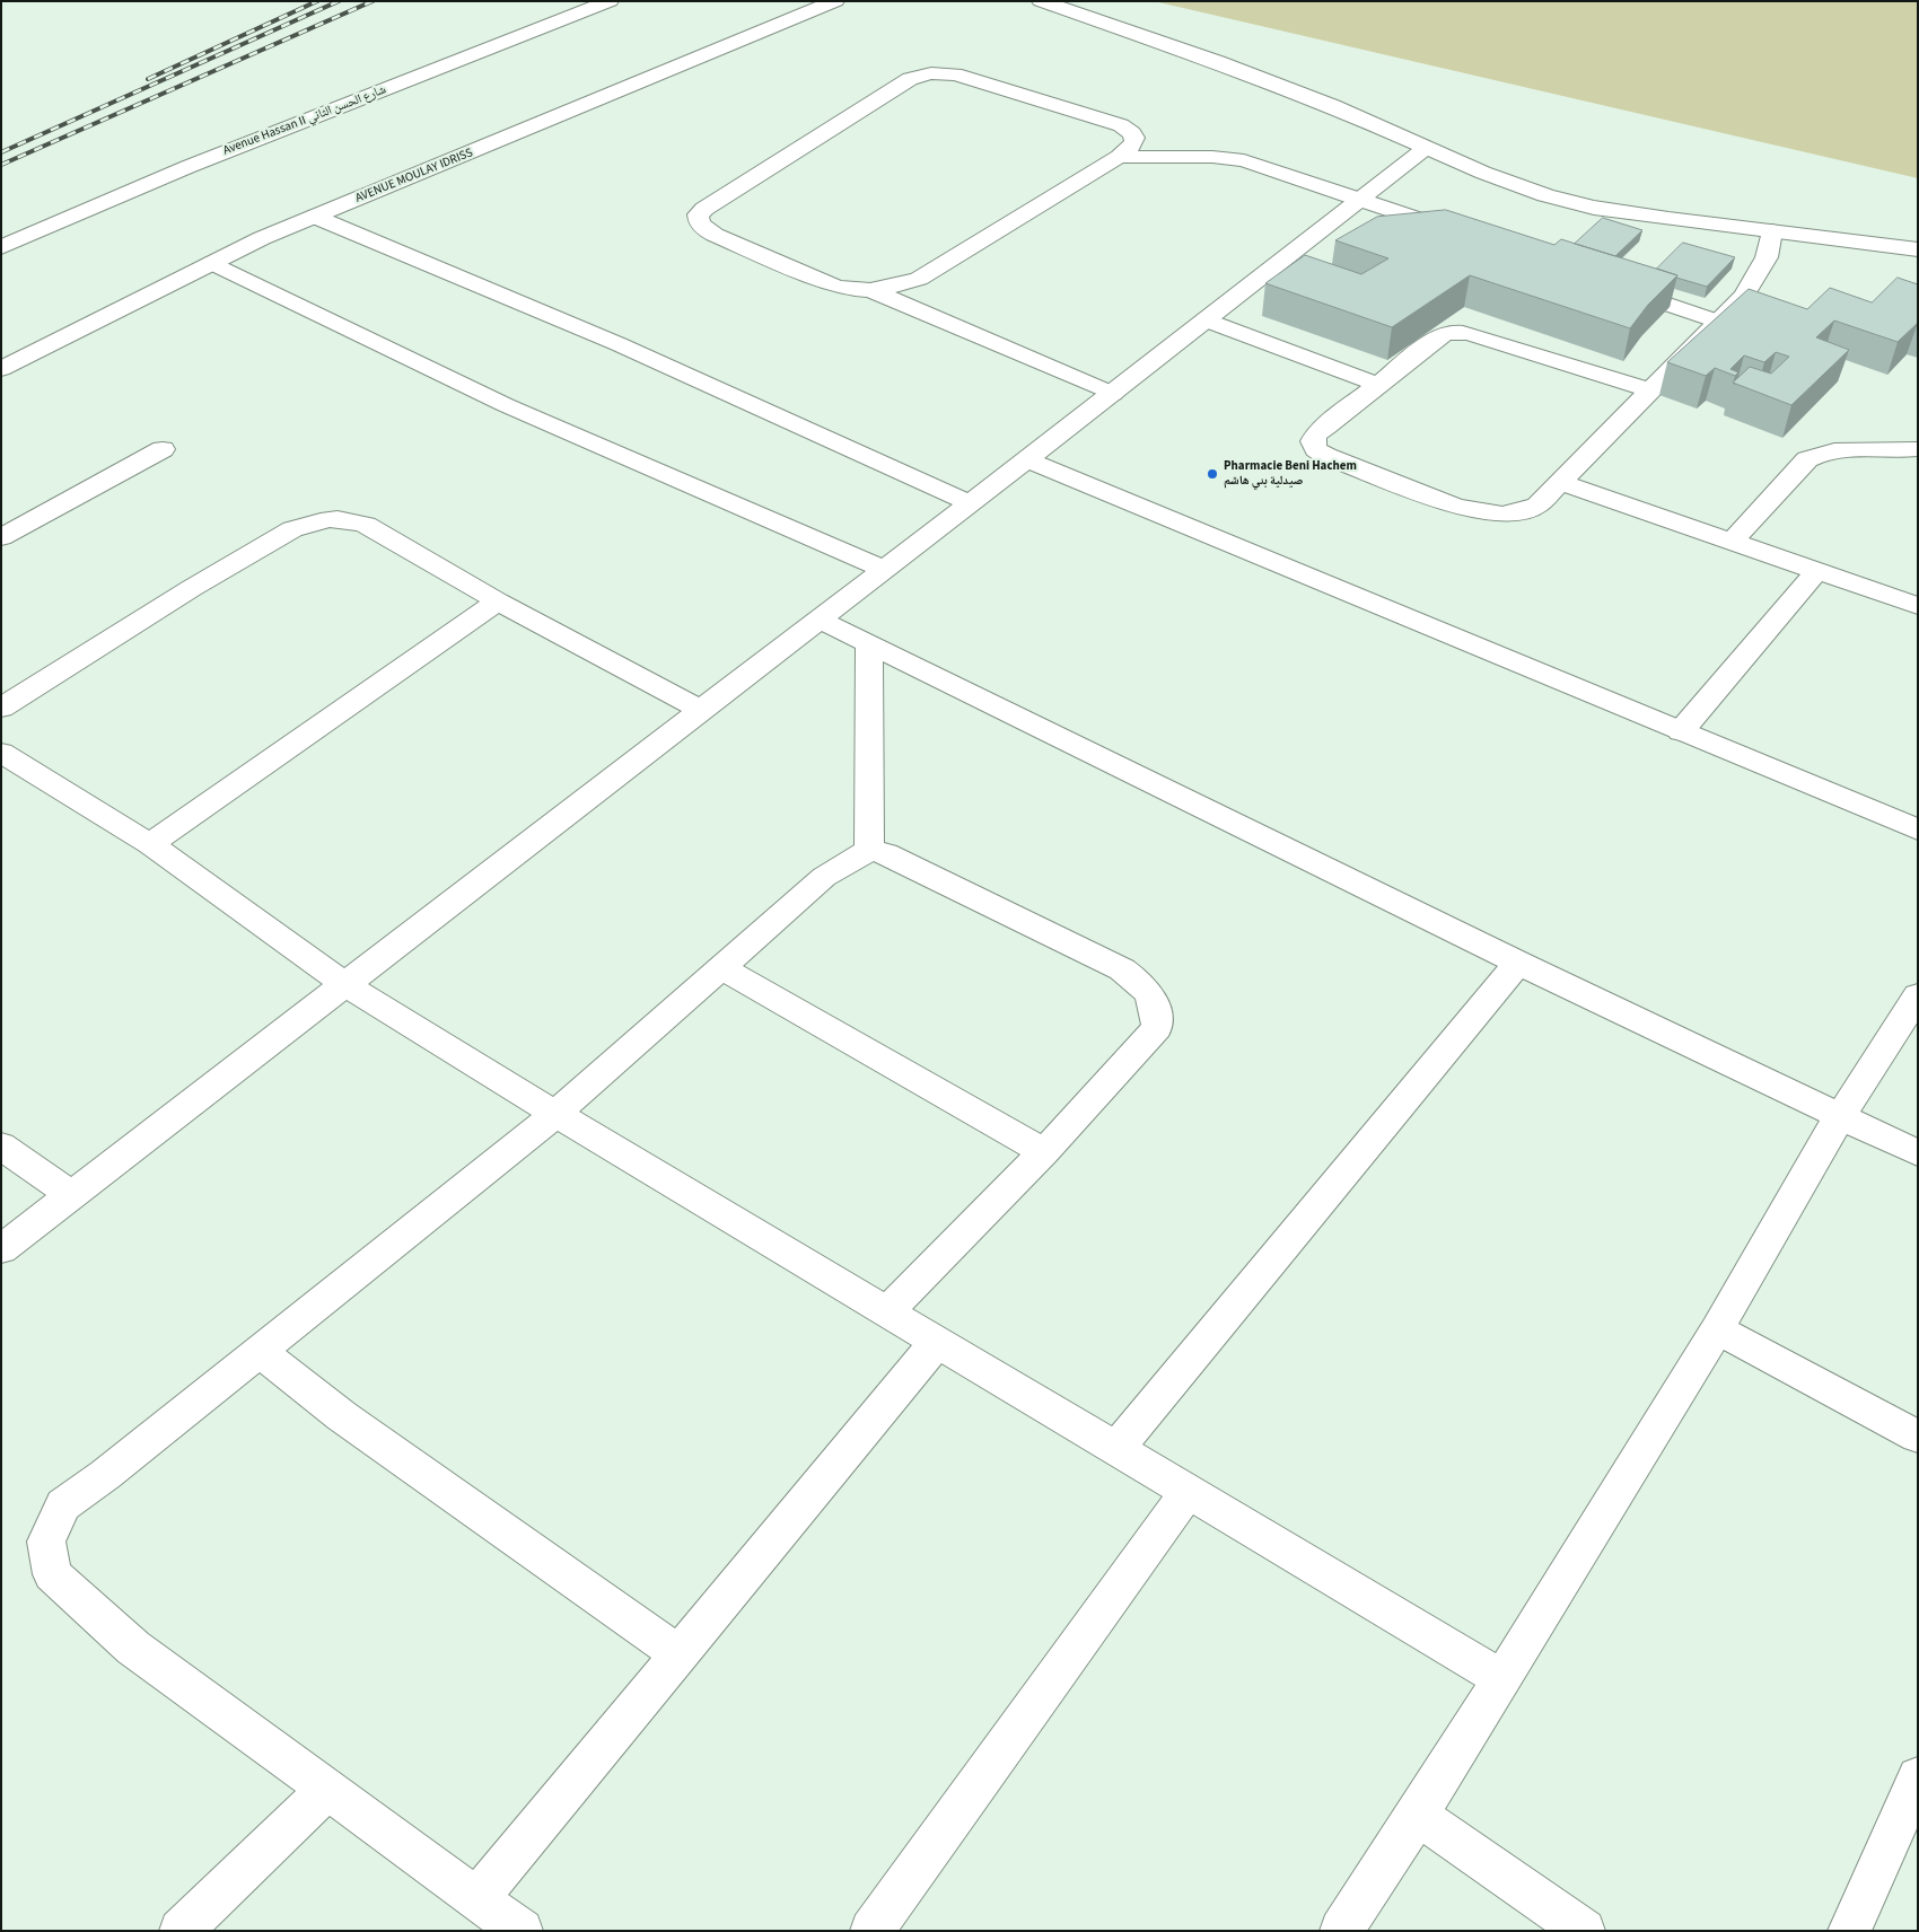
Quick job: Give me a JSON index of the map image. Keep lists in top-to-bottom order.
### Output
{
  "streets": {
    "street": ["Avenue Hassan II شارع الحسن الثاني", "AVENUE MOULAY IDRISS"]
  },
  "places": ["Pharmacie Beni Hachem صيدلية بني هاشم"]
}
